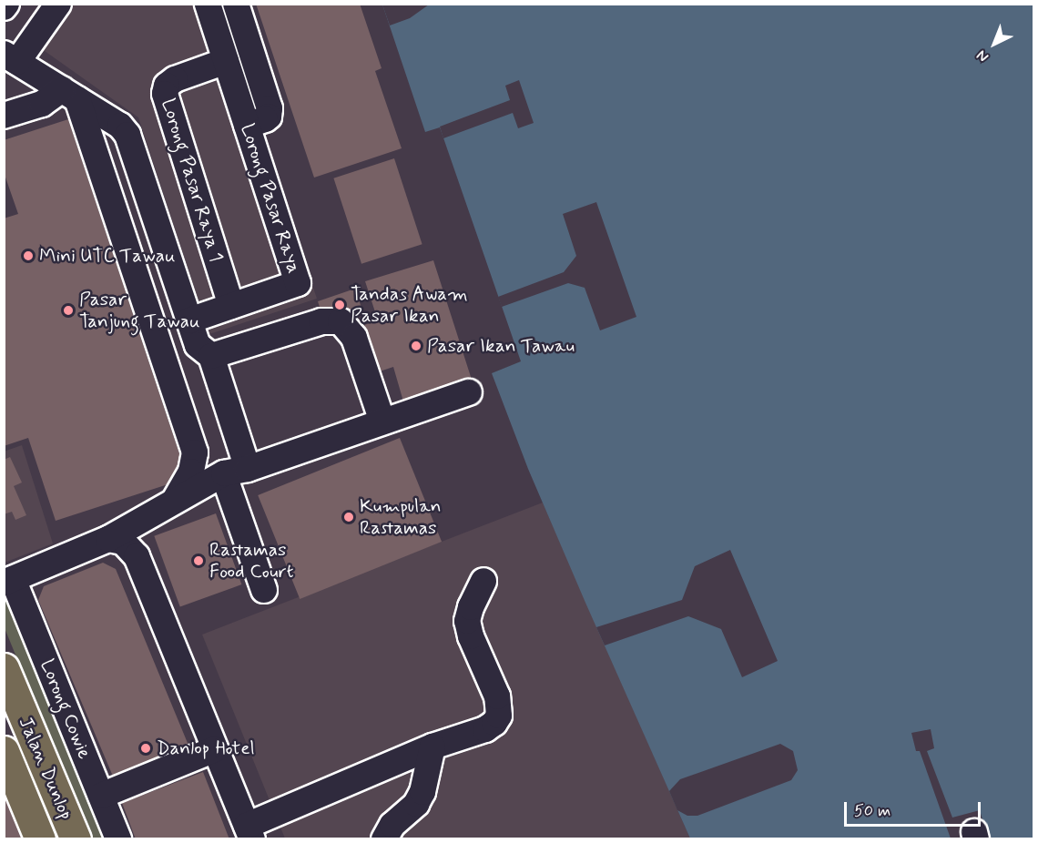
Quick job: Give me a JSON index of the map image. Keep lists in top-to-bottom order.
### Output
{
  "streets": {
    "main road": ["Jalan Dunlop"],
    "street": ["Lorong Pasar Raya 1", "Lorong Pasar Raya", "Lorong Cowie"]
  },
  "crossings": [
    ["Lorong Pasar Raya 1", "Lorong Pasar Raya"]
  ],
  "places": [
    "Mini UTC Tawau",
    "Tandas Awam Pasar Ikan",
    "Pasar Tanjung Tawau",
    "Pasar Ikan Tawau",
    "Kumpulan Rastamas",
    "Rastamas Food Court",
    "Danlop Hotel"
  ],
  "scale_bar": "50 m",
  "north": "bottom left"
}
